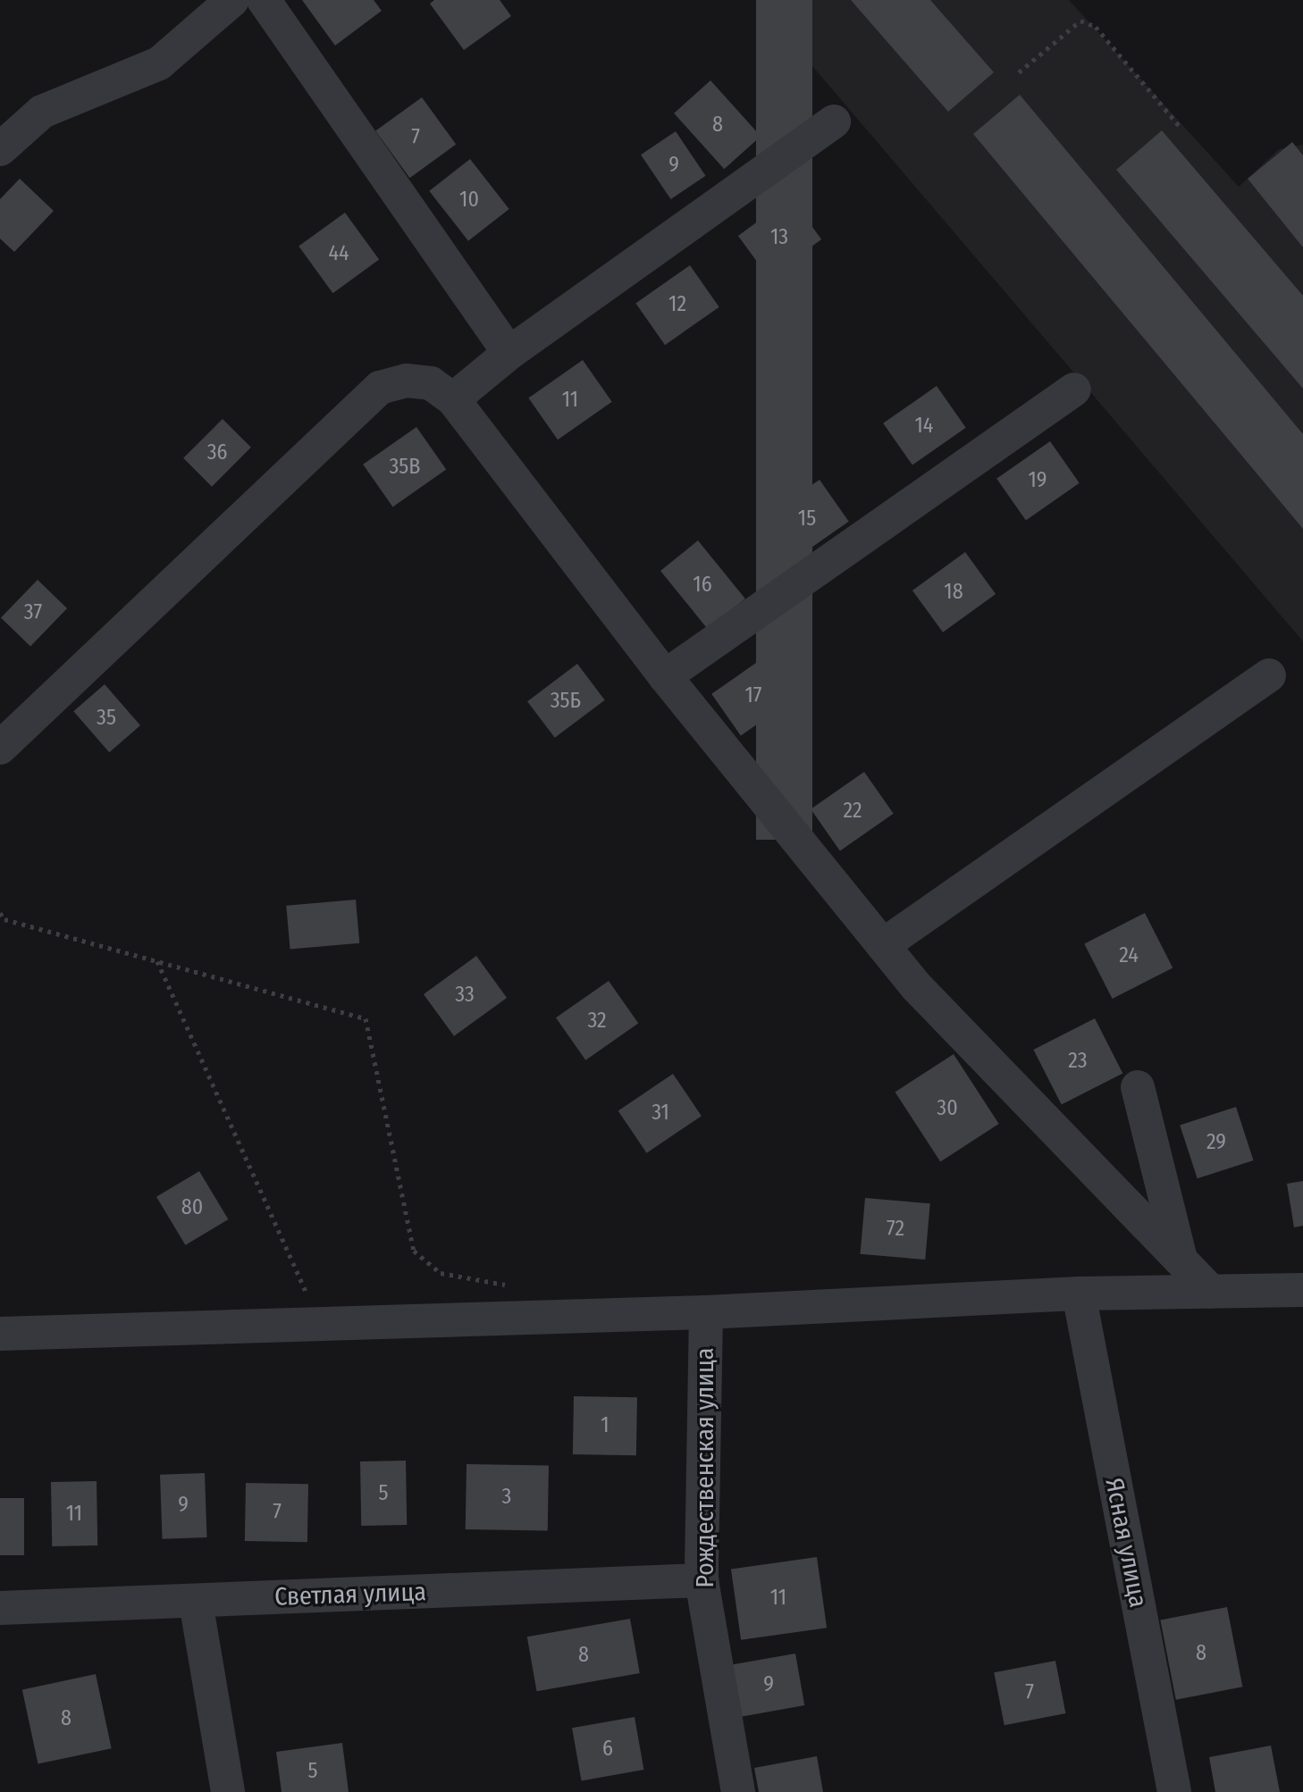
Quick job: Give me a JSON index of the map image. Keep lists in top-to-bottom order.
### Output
{
  "streets": {
    "street": ["Рождественская улица", "Ясная улица", "Светлая улица"]
  },
  "crossings": [
    ["Рождественская улица", "Светлая улица"]
  ],
  "house_numbers": [
    "8",
    "7",
    "9",
    "10",
    "13",
    "44",
    "12",
    "11",
    "14",
    "36",
    "35В",
    "19",
    "15",
    "16",
    "18",
    "37",
    "17",
    "35Б",
    "35",
    "22",
    "24",
    "33",
    "32",
    "23",
    "30",
    "31",
    "29",
    "80",
    "72",
    "1",
    "5",
    "3",
    "9",
    "7",
    "11",
    "11",
    "8",
    "8",
    "9",
    "7",
    "8",
    "6",
    "5"
  ]
}
